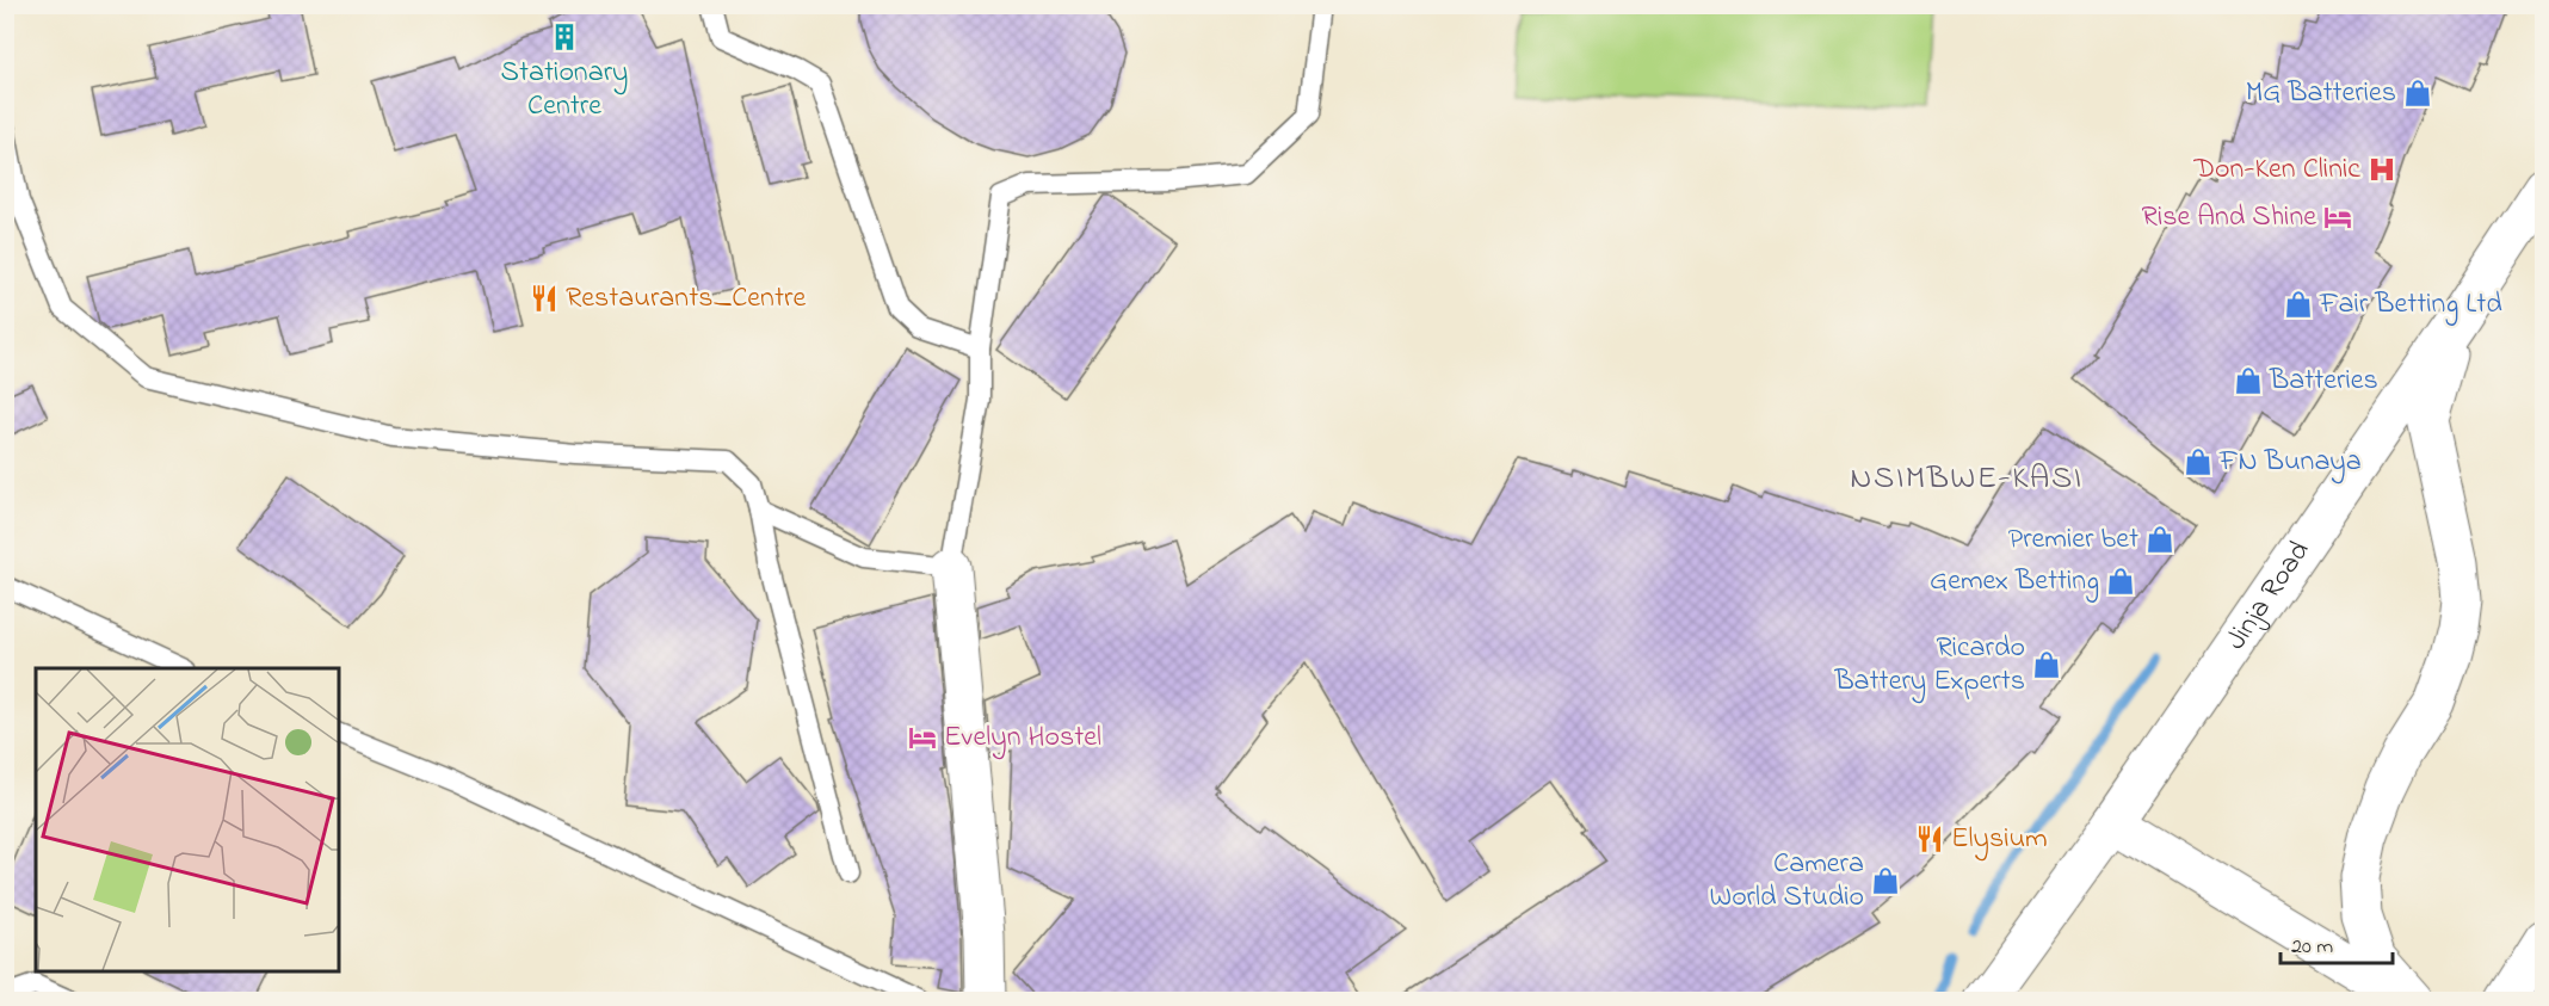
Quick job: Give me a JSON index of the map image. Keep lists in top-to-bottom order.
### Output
{
  "streets": {
    "main road": ["Jinja Road"]
  },
  "districts": ["NSIMBWE-KASI"],
  "places": {
    "building": ["Stationary Centre"],
    "shop": [
      "MG Batteries",
      "Fair Betting Ltd",
      "Batteries",
      "FN Bunaya",
      "Premier bet",
      "Gemex Betting",
      "Ricardo Battery Experts",
      "Camera World Studio"
    ],
    "hospital": ["Don-Ken Clinic"],
    "hotel": ["Rise And Shine", "Evelyn Hostel"],
    "restaurant": ["Restaurants_Centre", "Elysium"]
  },
  "scale_bar": "20 m"
}
